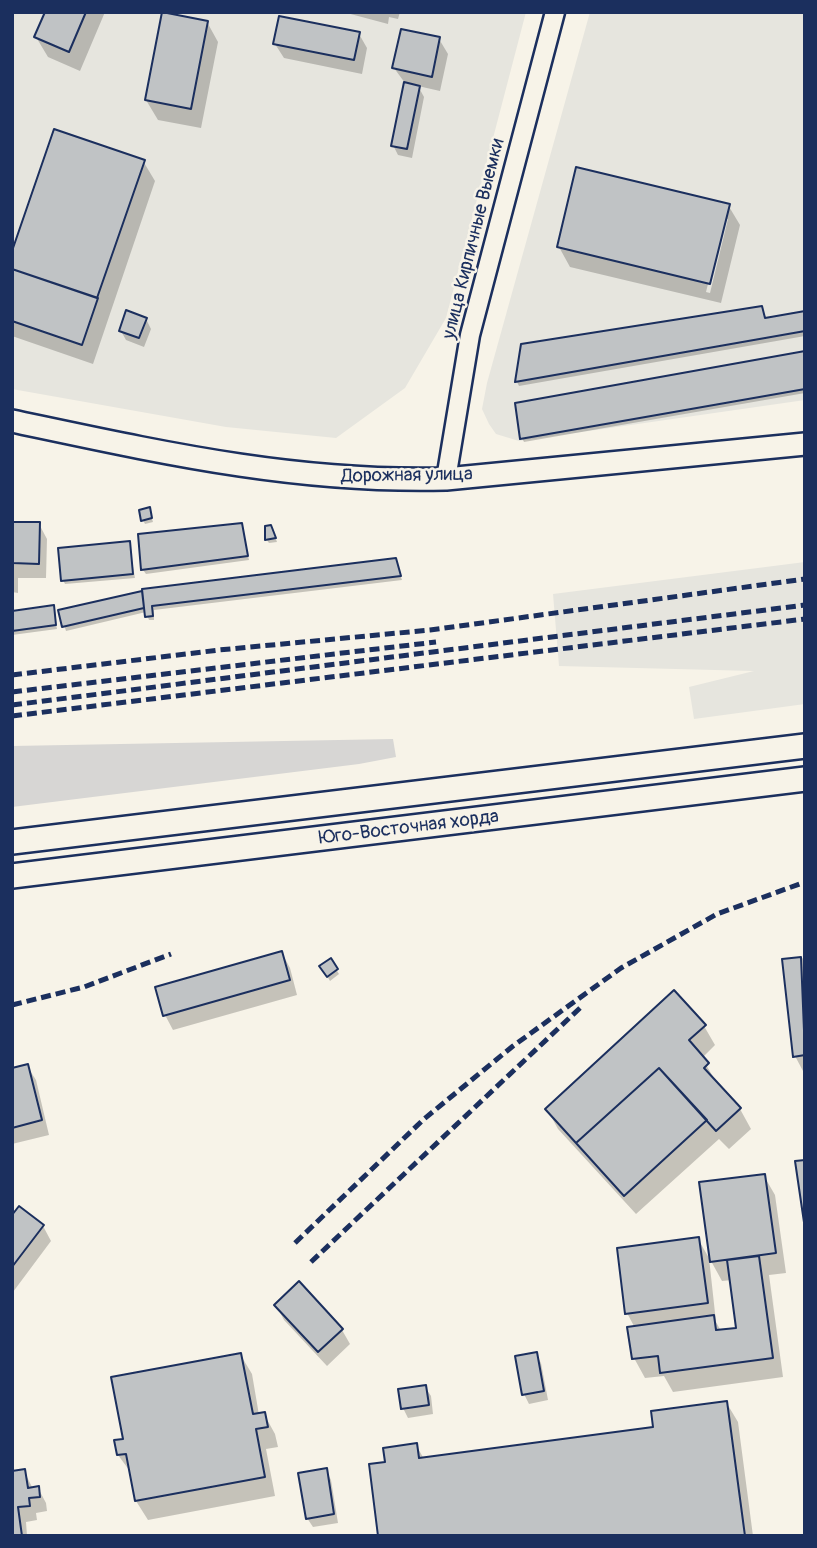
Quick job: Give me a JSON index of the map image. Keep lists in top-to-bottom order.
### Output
{
  "streets": {
    "main road": ["Дорожная улица", "Юго-Восточная хорда"],
    "street": ["улица Кирпичные Выемки"]
  },
  "crossings": [
    ["улица Кирпичные Выемки", "Дорожная улица"]
  ]
}
